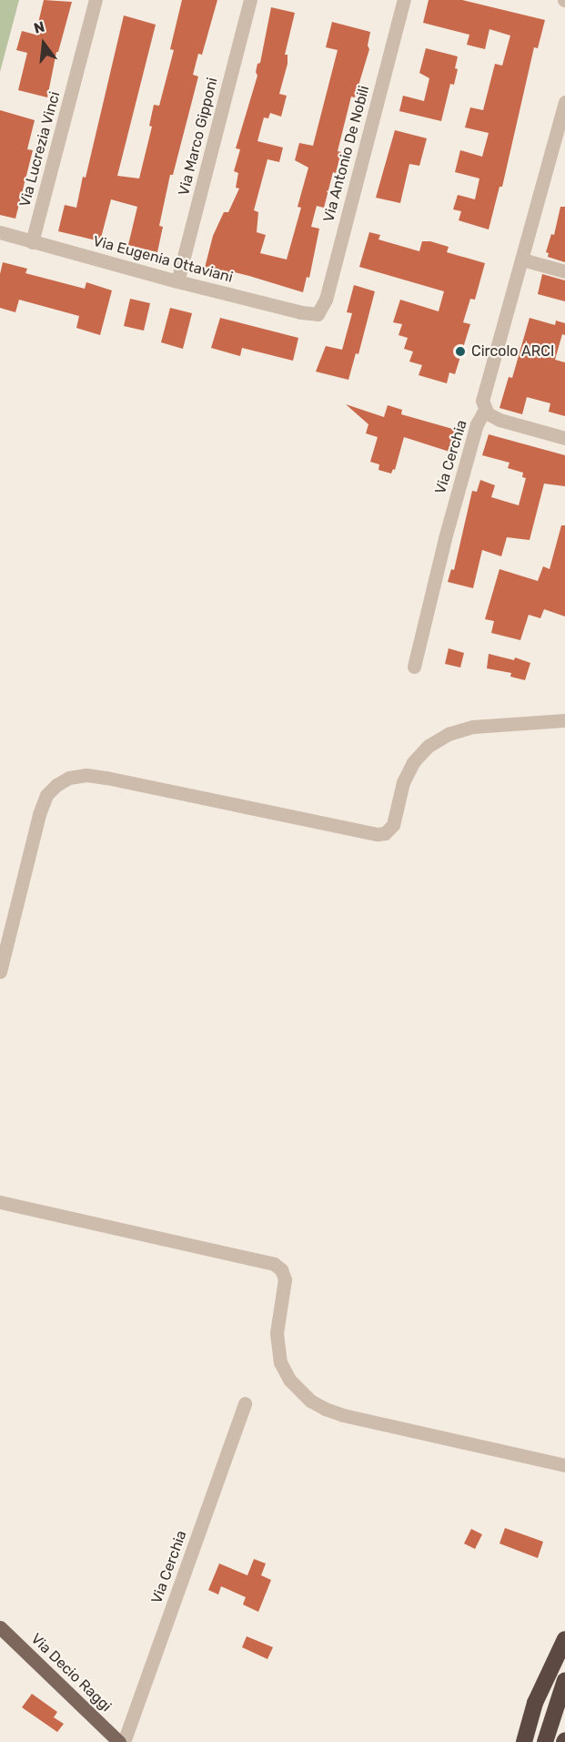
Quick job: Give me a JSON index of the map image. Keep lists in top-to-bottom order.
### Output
{
  "streets": {
    "main road": ["Via Decio Raggi"],
    "street": [
      "Via Marco Gipponi",
      "Via Lucrezia Vinci",
      "Via Antonio De Nobili",
      "Via Eugenia Ottaviani",
      "Via Cerchia"
    ]
  },
  "crossings": [
    ["Via Marco Gipponi", "Via Eugenia Ottaviani"],
    ["Via Lucrezia Vinci", "Via Eugenia Ottaviani"],
    ["Via Antonio De Nobili", "Via Eugenia Ottaviani"]
  ],
  "places": ["Circolo ARCI"],
  "north": "top"
}
